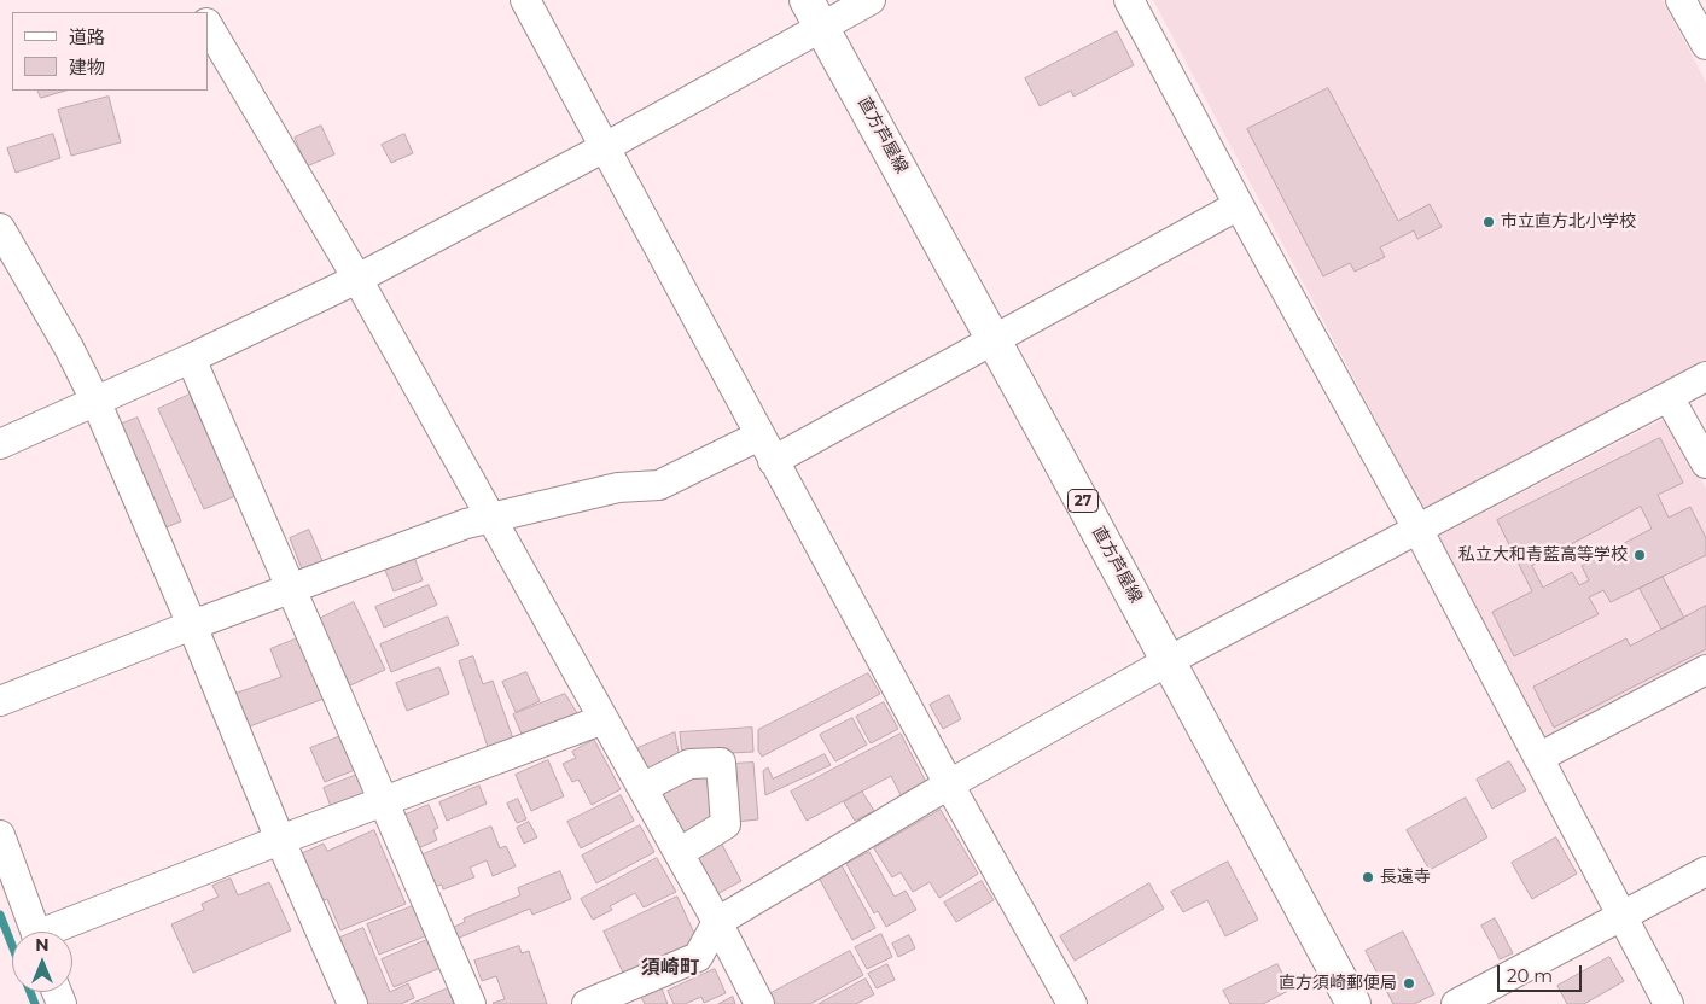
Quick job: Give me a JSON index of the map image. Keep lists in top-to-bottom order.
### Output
{
  "streets": {
    "main road": ["直方芦屋線", "27"]
  },
  "districts": ["須崎町"],
  "places": [
    "市立直方北小学校",
    "私立大和青藍高等学校",
    "長遠寺",
    "直方須崎郵便局"
  ],
  "legend": ["道路", "建物"],
  "scale_bar": "20 m",
  "north": "top"
}
